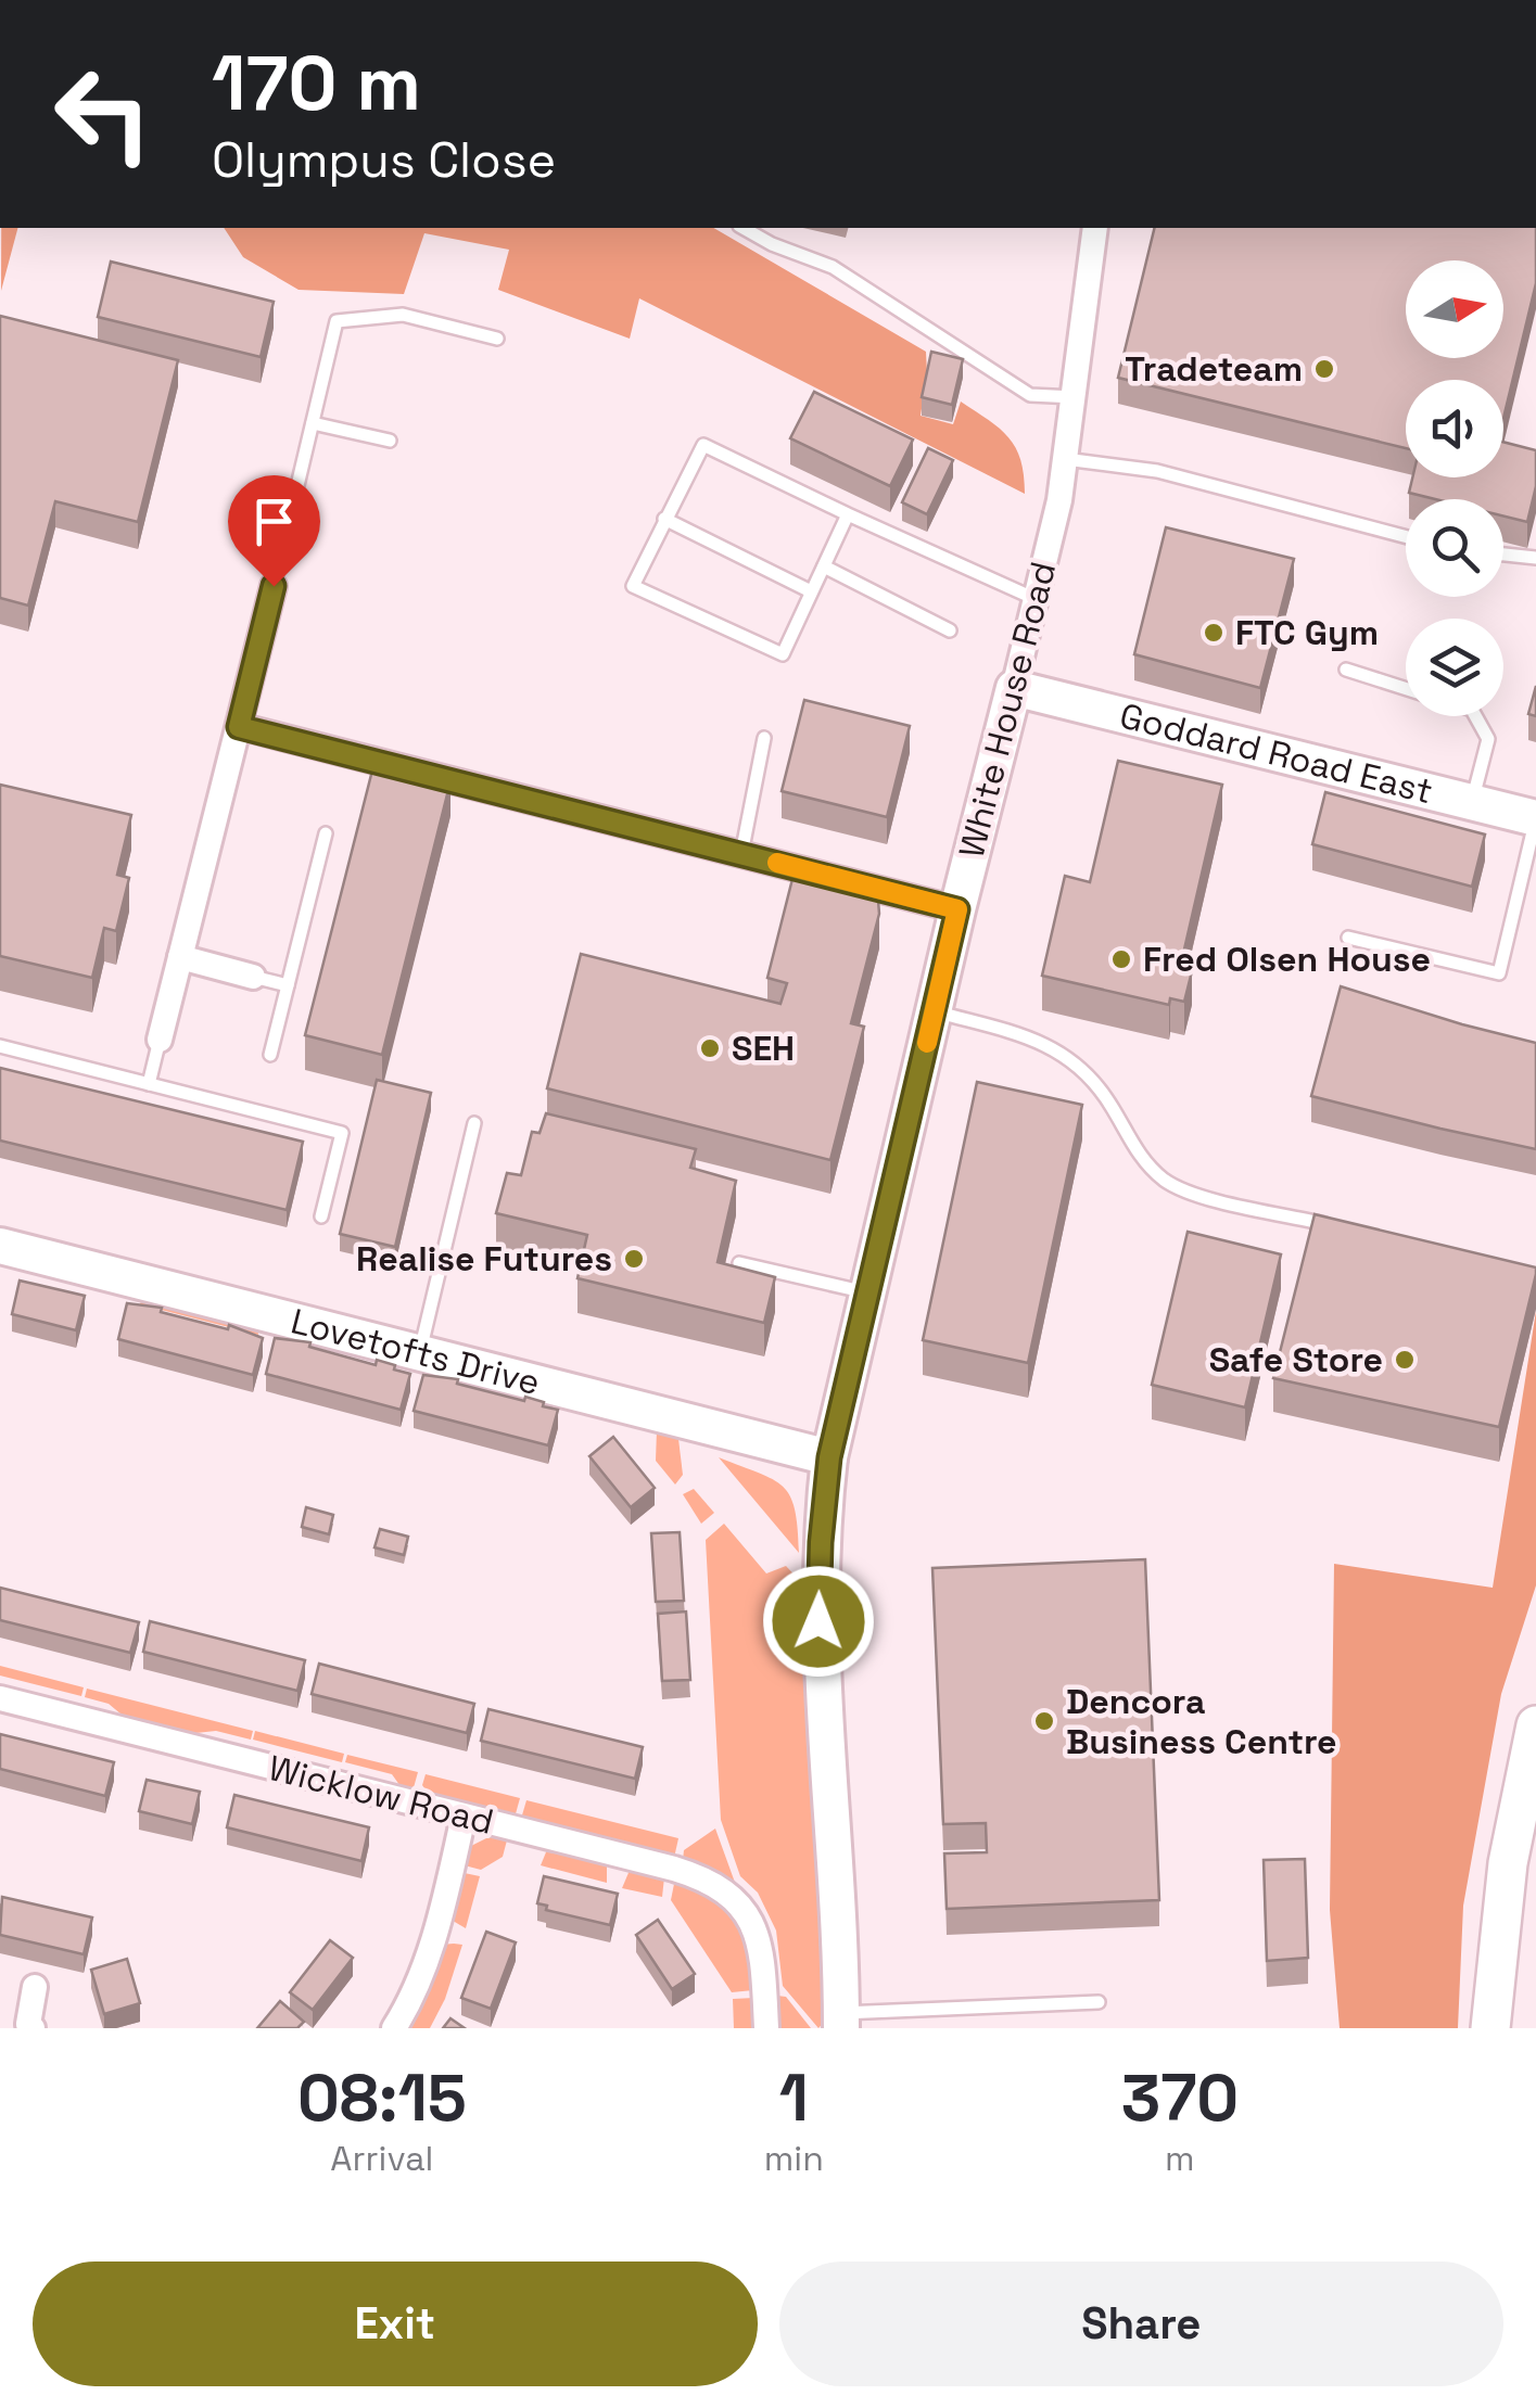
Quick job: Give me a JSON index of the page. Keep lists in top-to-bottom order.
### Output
{
  "streets": {
    "street": [
      "White House Road",
      "Goddard Road East",
      "Lovetofts Drive",
      "Wicklow Road"
    ]
  },
  "crossings": [
    ["White House Road", "Goddard Road East"],
    ["White House Road", "Lovetofts Drive"]
  ],
  "places": [
    "Tradeteam",
    "FTC Gym",
    "Fred Olsen House",
    "SEH",
    "Realise Futures",
    "Safe Store",
    "Dencora Business Centre"
  ],
  "north": "right",
  "page": {
    "turn": ["170 m", "Olympus Close"],
    "eta": [
      "08:15",
      "Arrival",
      "1",
      "min",
      "370",
      "m"
    ],
    "buttons": ["Exit", "Share"]
  }
}
